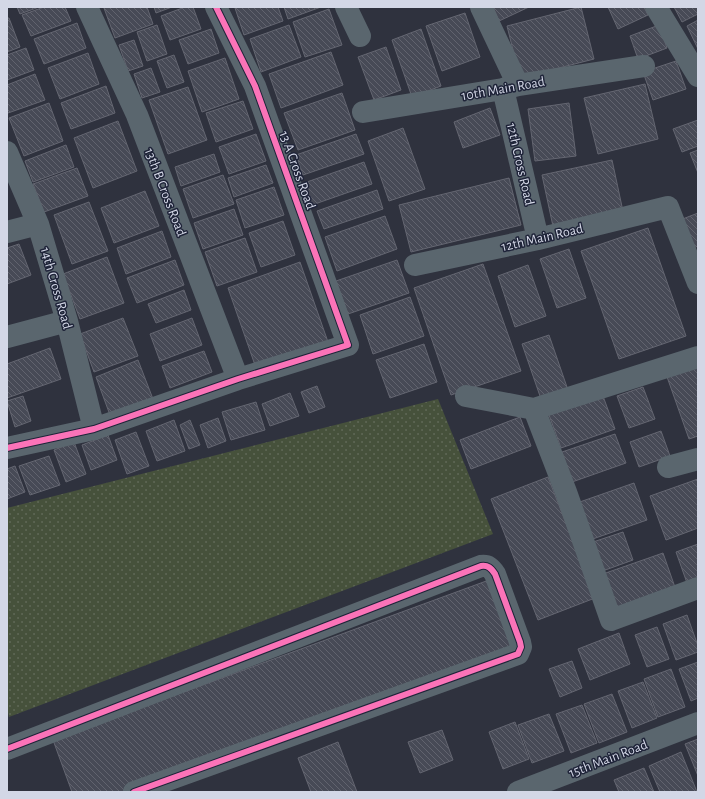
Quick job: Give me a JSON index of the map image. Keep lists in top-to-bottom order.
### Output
{
  "streets": {
    "street": [
      "10th Main Road",
      "12th Cross Road",
      "13 A Cross Road",
      "13th B Cross Road",
      "12th Main Road",
      "14th Cross Road",
      "15th Main Road"
    ]
  },
  "crossings": [
    ["10th Main Road", "12th Cross Road"],
    ["12th Cross Road", "12th Main Road"],
    ["13 A Cross Road", "13th B Cross Road"]
  ]
}
